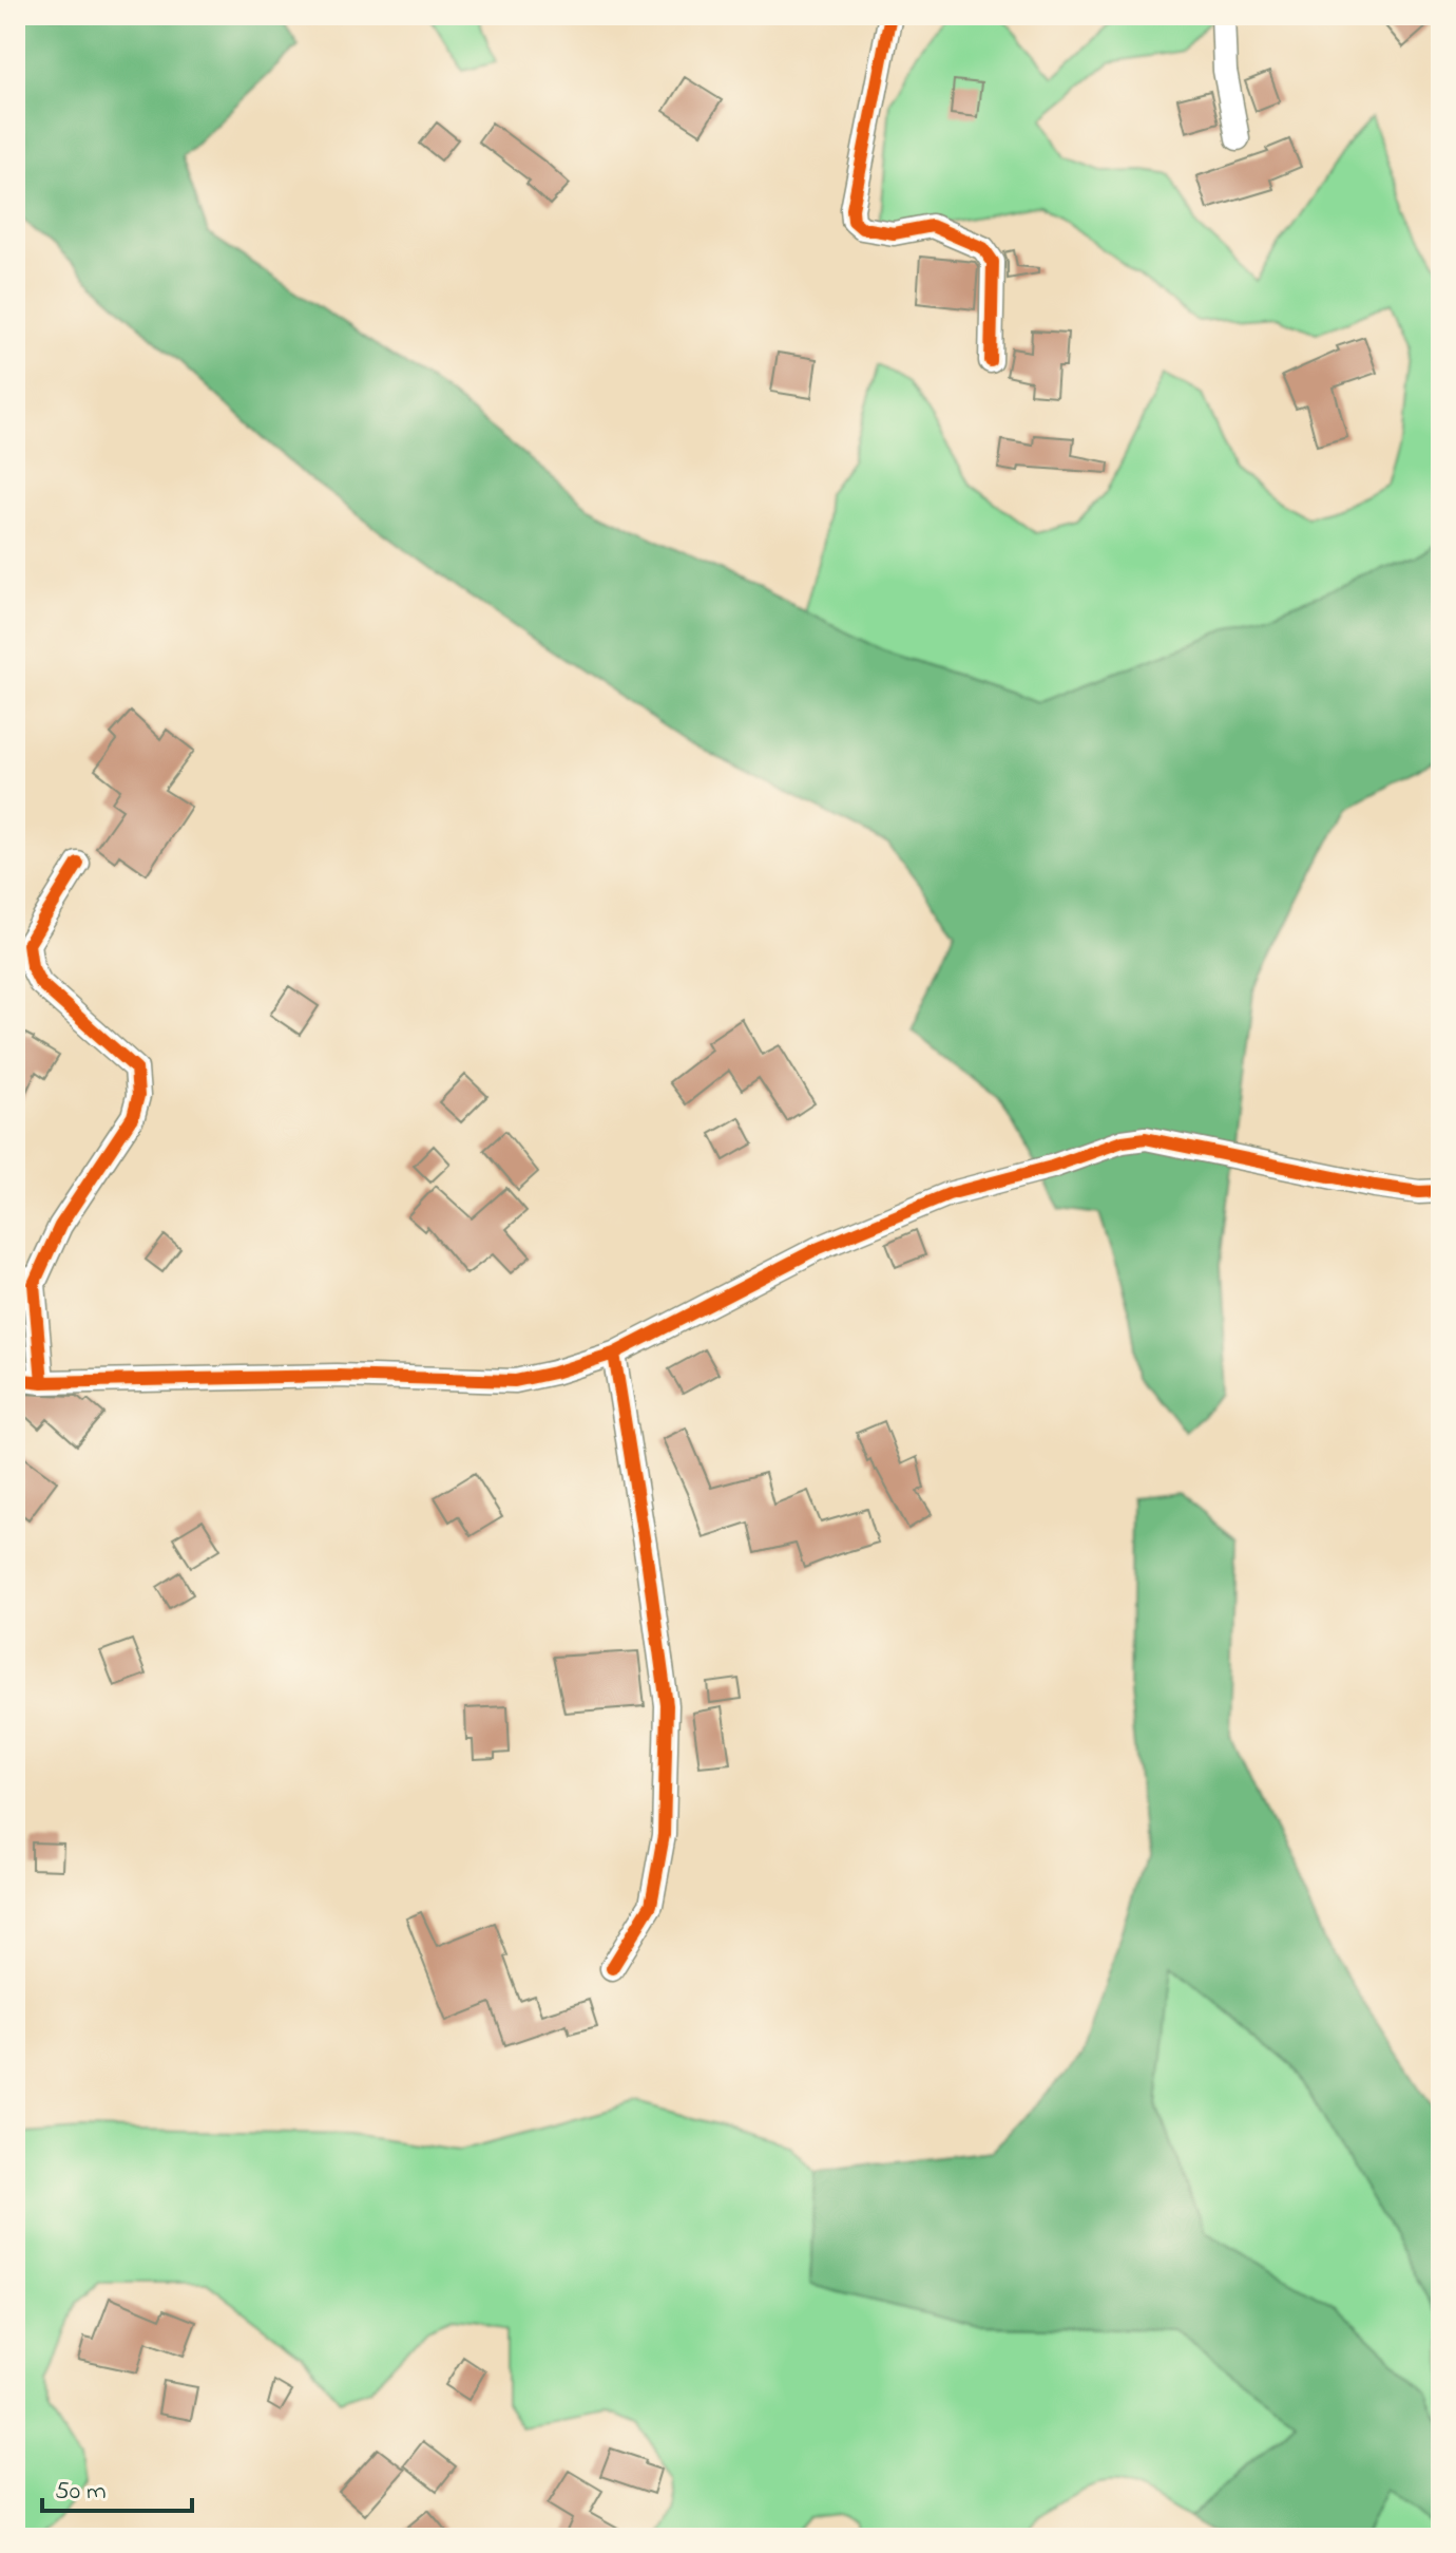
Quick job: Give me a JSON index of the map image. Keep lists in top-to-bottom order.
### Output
{
  "scale_bar": "50 m"
}
